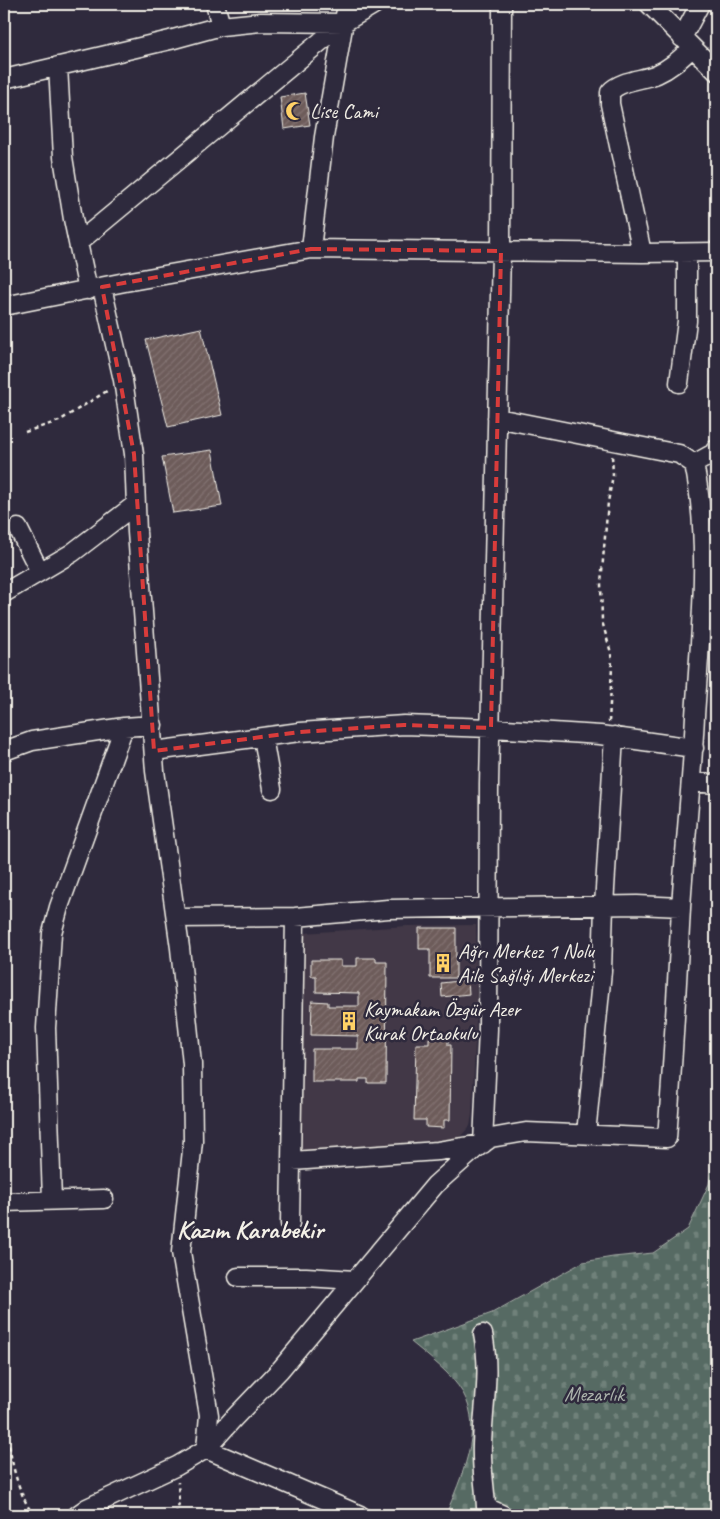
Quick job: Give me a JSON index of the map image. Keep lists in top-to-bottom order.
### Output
{
  "districts": ["Kazım Karabekir"],
  "parks": ["Mezarlık"],
  "places": {
    "mosque": ["Lise Cami"],
    "building": ["Ağrı Merkez 1 Nolu Aile Sağlığı Merkezi", "Kaymakam Özgür Azer Kurak Ortaokulu"]
  }
}
